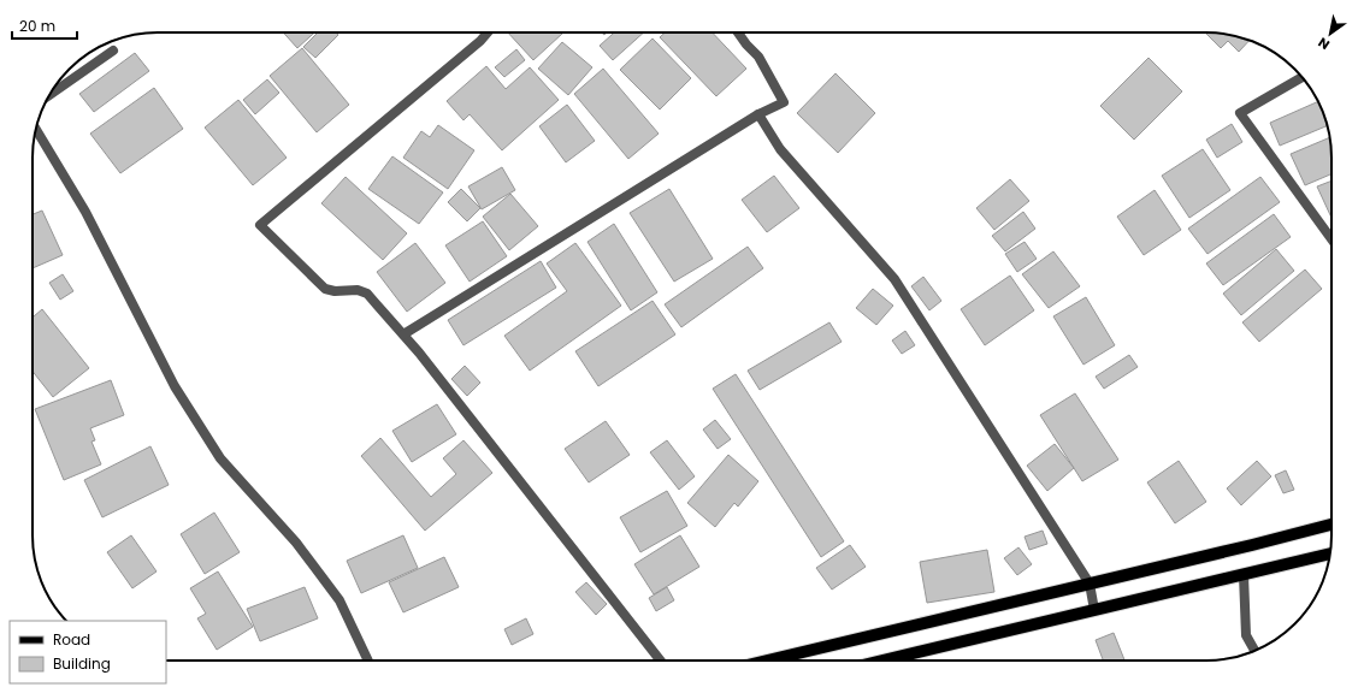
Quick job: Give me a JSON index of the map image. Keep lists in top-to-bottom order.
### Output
{
  "legend": ["Road", "Building"],
  "scale_bar": "20 m",
  "north": "bottom left"
}
